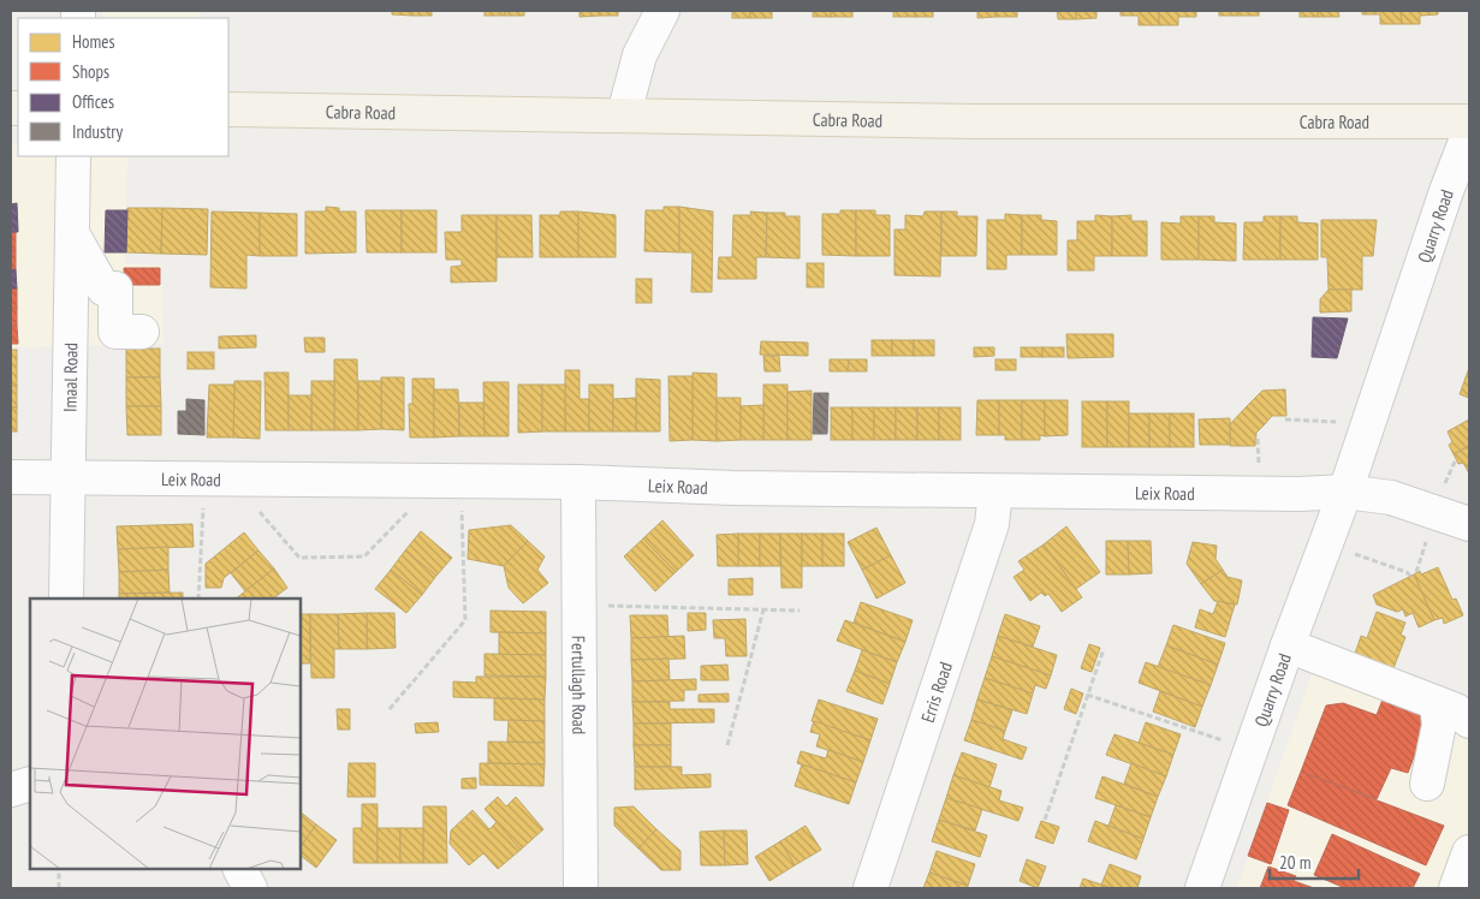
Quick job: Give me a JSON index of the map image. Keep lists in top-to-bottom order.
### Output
{
  "streets": {
    "main road": ["Cabra Road"],
    "street": [
      "Quarry Road",
      "Imaal Road",
      "Leix Road",
      "Fertullagh Road",
      "Erris Road"
    ]
  },
  "crossings": [
    ["Quarry Road", "Leix Road"],
    ["Imaal Road", "Leix Road"],
    ["Leix Road", "Fertullagh Road"],
    ["Leix Road", "Erris Road"]
  ],
  "legend": [
    "Homes",
    "Shops",
    "Offices",
    "Industry"
  ],
  "scale_bar": "20 m"
}
